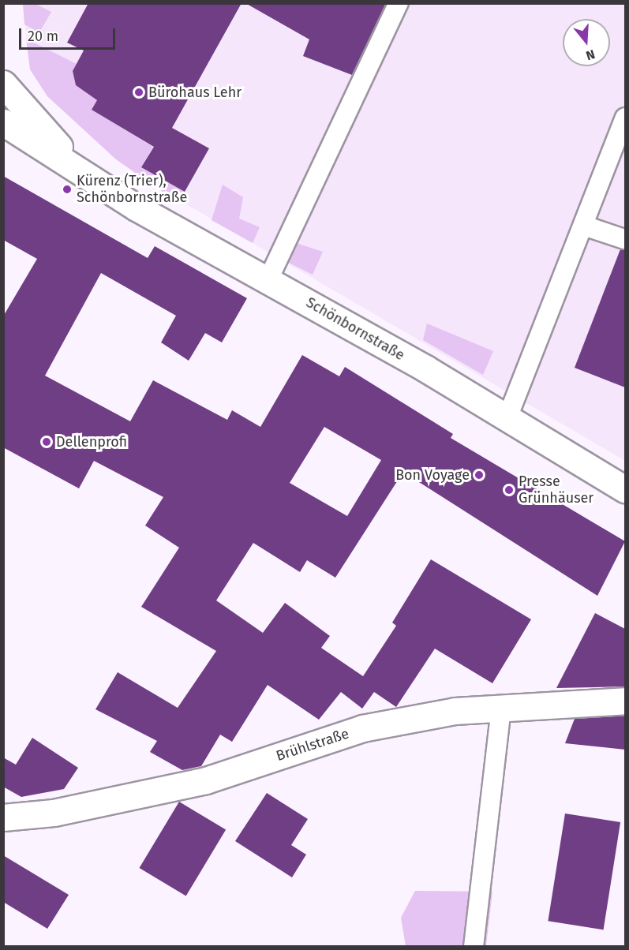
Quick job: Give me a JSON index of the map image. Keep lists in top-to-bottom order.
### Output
{
  "streets": {
    "street": ["Schönbornstraße", "Brühlstraße"]
  },
  "places": [
    "Bürohaus Lehr",
    "Kürenz (Trier), Schönbornstraße",
    "Dellenprofi",
    "Bon Voyage",
    "Presse Grünhäuser"
  ],
  "scale_bar": "20 m",
  "north": "bottom"
}
